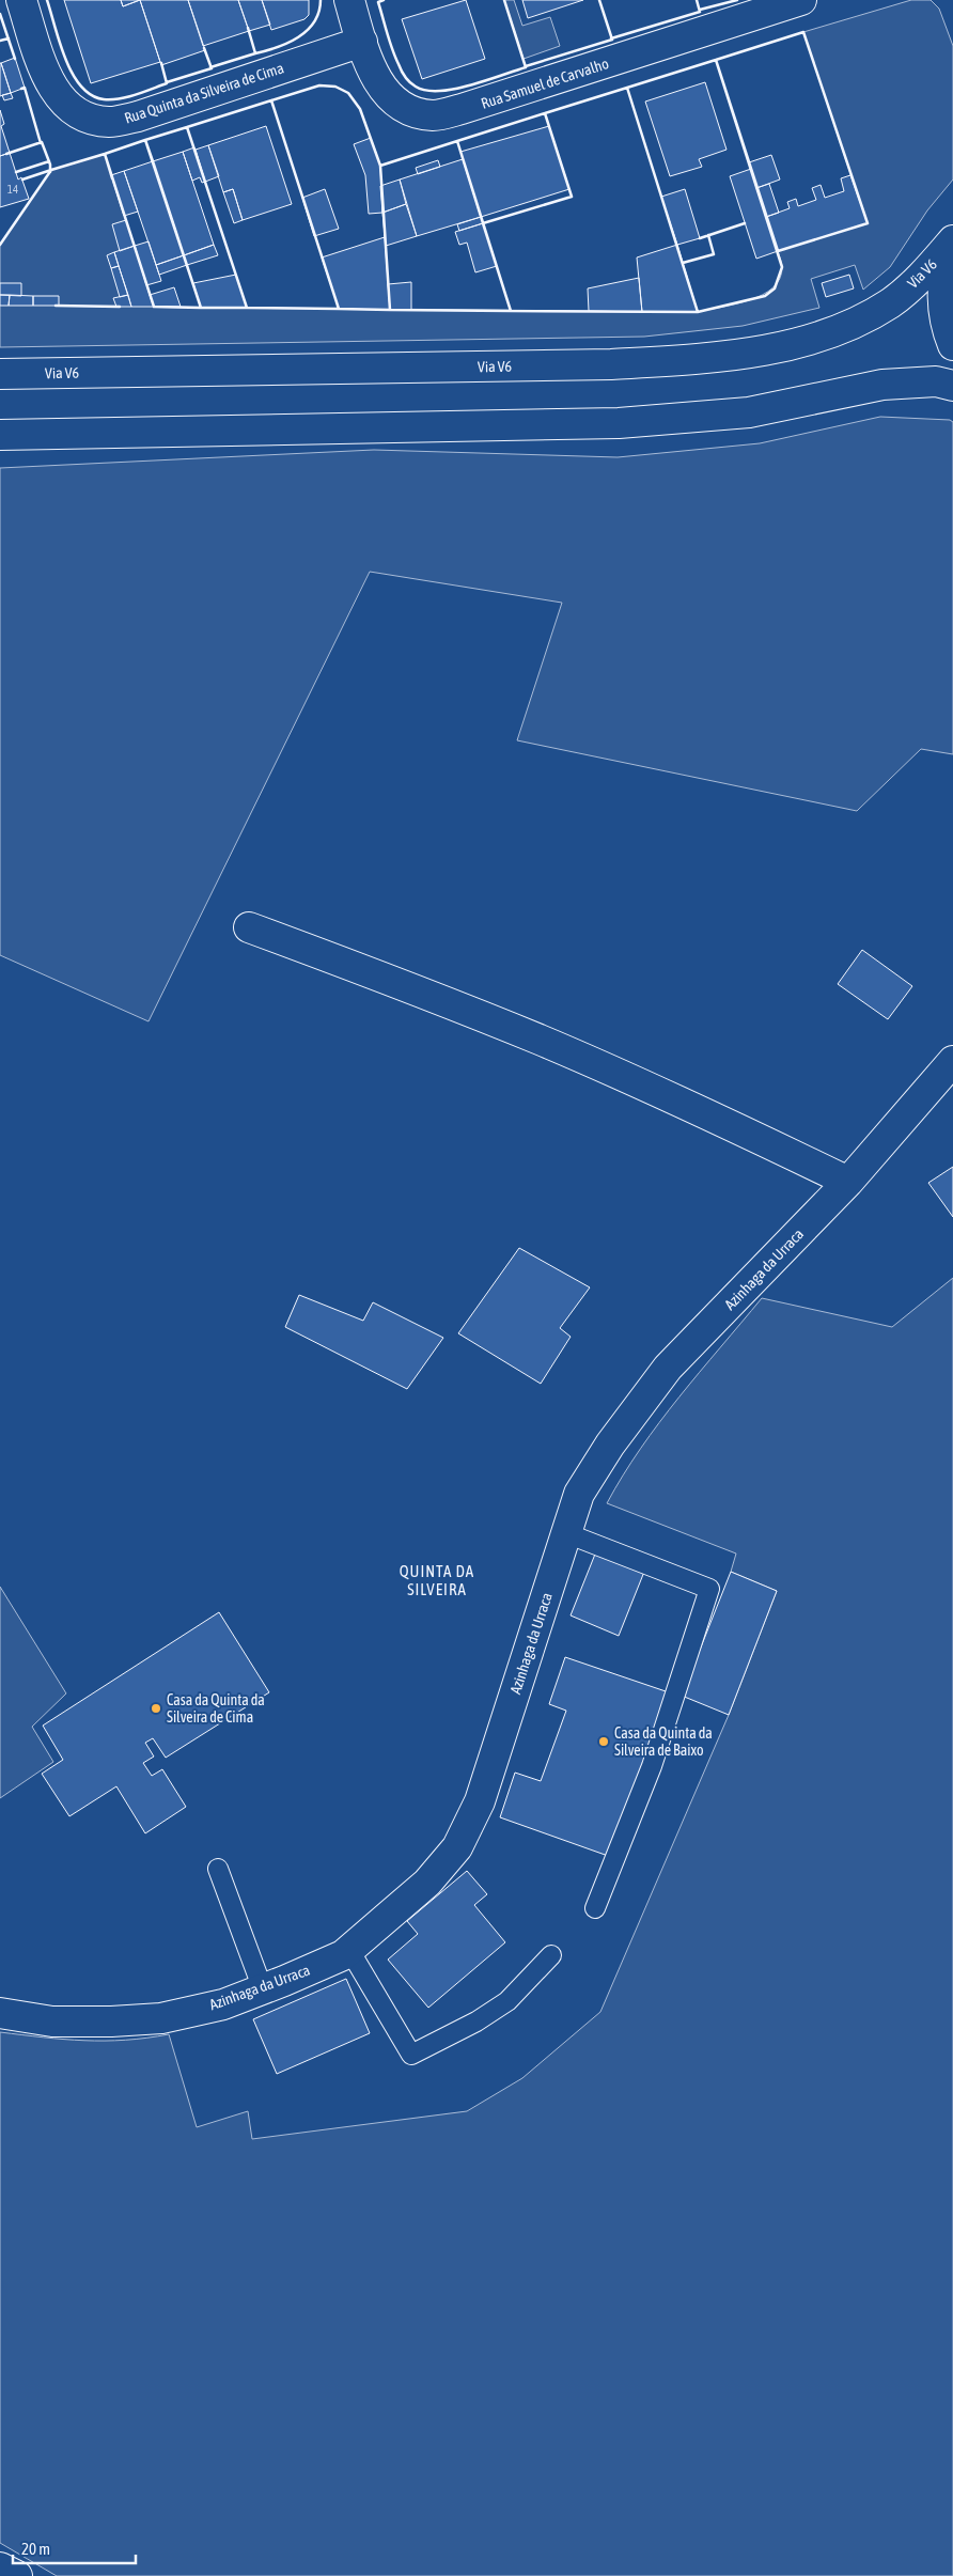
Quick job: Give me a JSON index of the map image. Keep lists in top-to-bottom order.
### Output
{
  "streets": {
    "street": [
      "Rua Samuel de Carvalho",
      "Rua Quinta da Silveira de Cima",
      "Via V6",
      "Azinhaga da Urraca"
    ]
  },
  "crossings": [
    ["Rua Samuel de Carvalho", "Rua Quinta da Silveira de Cima"]
  ],
  "districts": ["QUINTA DA SILVEIRA"],
  "places": ["Casa da Quinta da Silveira de Cima", "Casa da Quinta da Silveira de Baixo"],
  "house_numbers": ["14"],
  "scale_bar": "20 m"
}
